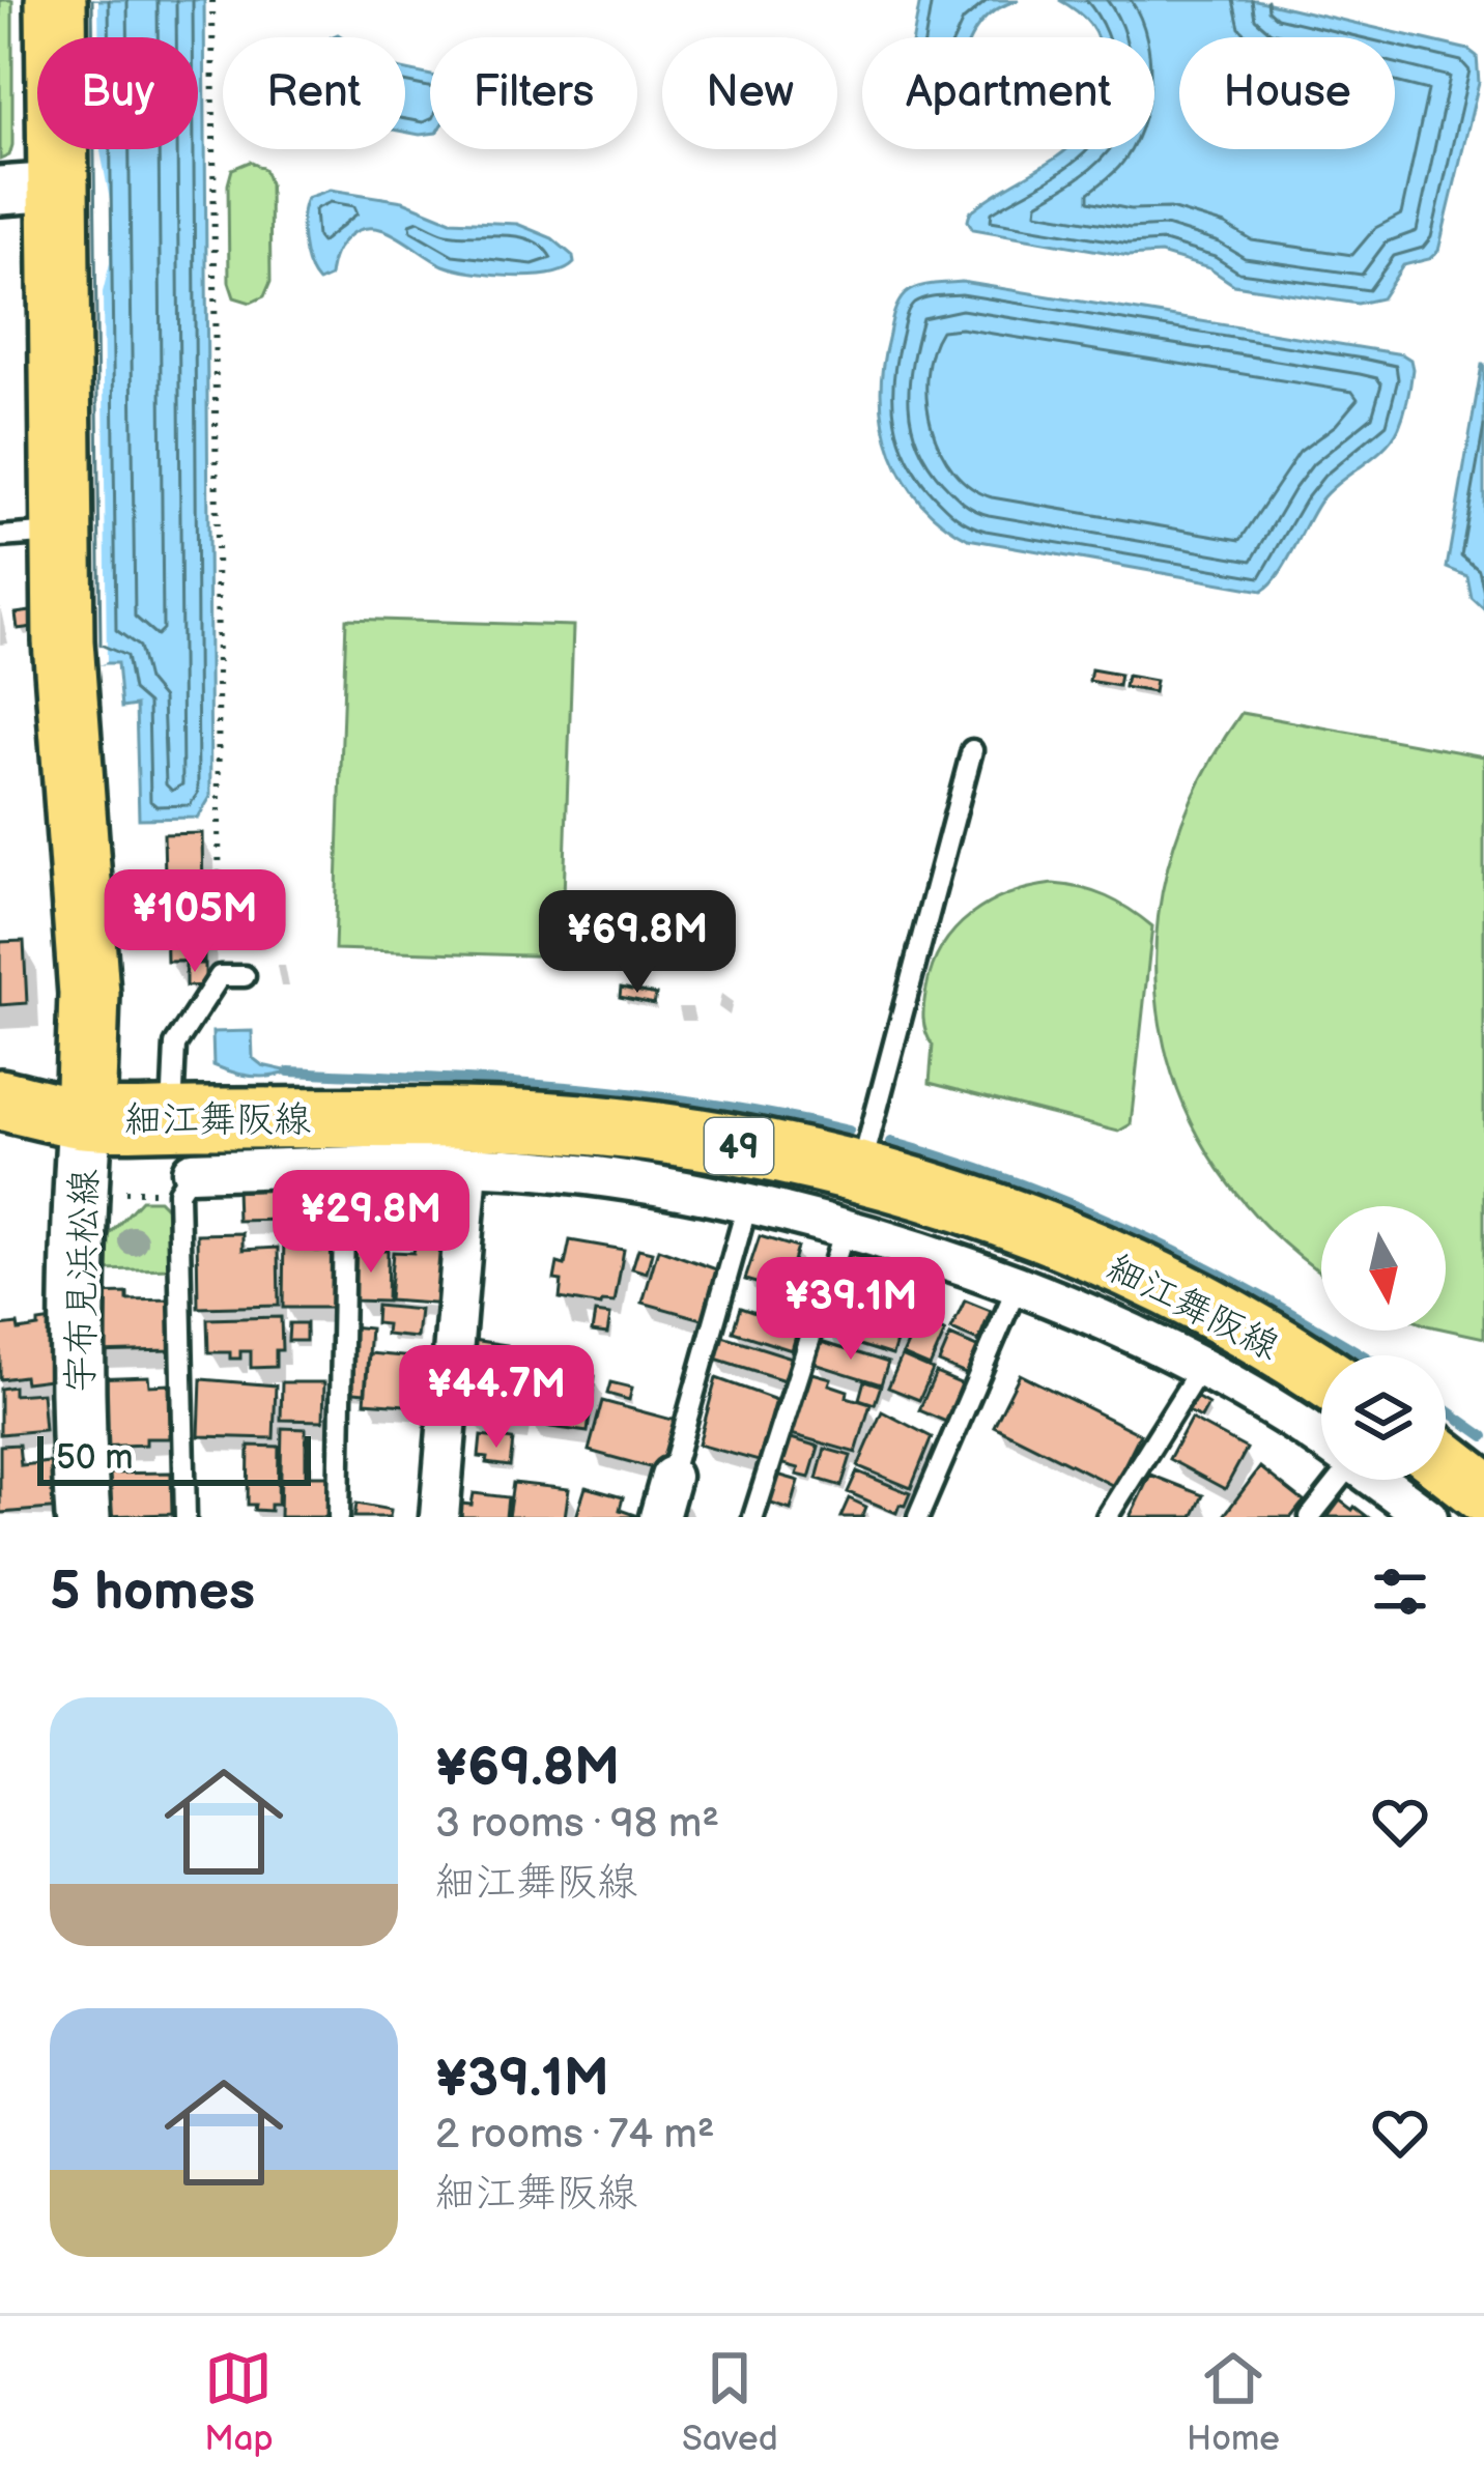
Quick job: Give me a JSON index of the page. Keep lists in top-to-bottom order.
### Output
{
  "streets": {
    "main road": ["細江舞阪線", "49", "宇布見浜松線"]
  },
  "crossings": [
    ["細江舞阪線", "宇布見浜松線"]
  ],
  "scale_bar": "50 m",
  "north": "bottom",
  "page": {
    "chip": [
      "Buy",
      "Rent",
      "Filters",
      "New",
      "Apartment",
      "House"
    ],
    "price": [
      "¥105M",
      "¥69.8M",
      "¥29.8M",
      "¥39.1M",
      "¥44.7M"
    ],
    "scale": "50 m",
    "heading": "5 homes",
    "list": [
      {
        "name": "¥69.8M",
        "note": "3 rooms · 98 m² · 細江舞阪線"
      },
      {
        "name": "¥39.1M",
        "note": "2 rooms · 74 m² · 細江舞阪線"
      }
    ],
    "tabs": ["Map", "Saved", "Home"]
  }
}
